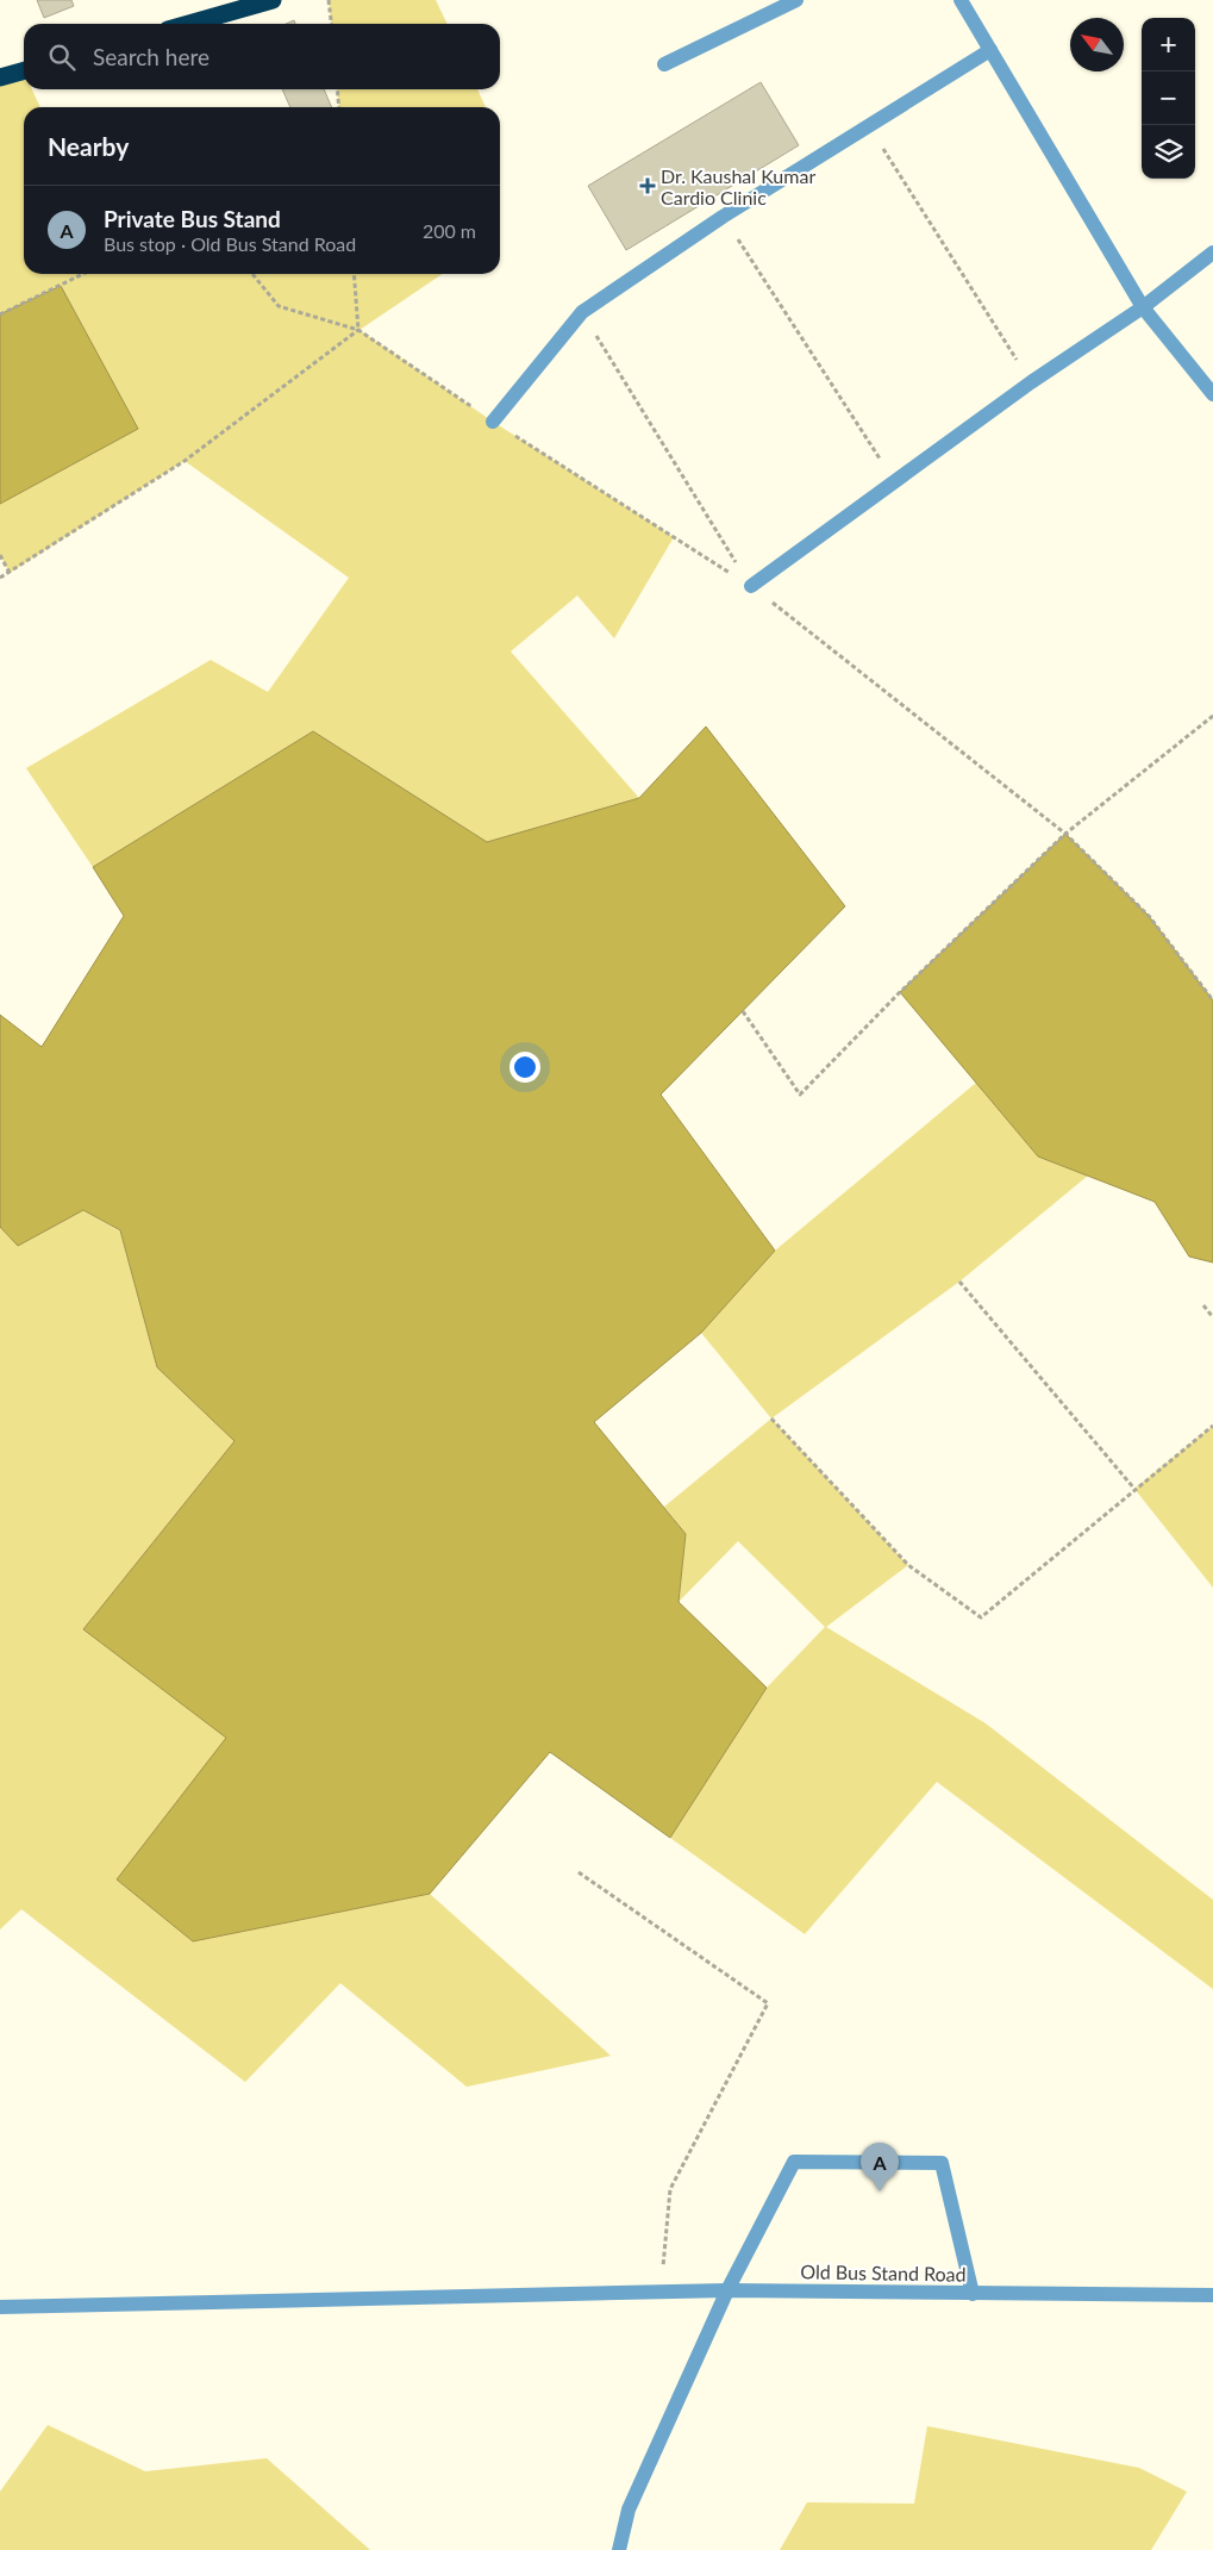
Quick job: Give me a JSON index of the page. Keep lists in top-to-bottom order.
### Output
{
  "streets": {
    "street": ["Old Bus Stand Road"]
  },
  "places": {
    "health": ["Dr. Kaushal Kumar Cardio Clinic"]
  },
  "north": "top left",
  "page": {
    "map_buttons": ["+", "−"],
    "search": "Search here",
    "heading": "Nearby",
    "list": [
      {
        "mark": "A",
        "name": "Private Bus Stand",
        "note": "Bus stop · Old Bus Stand Road",
        "value": "200 m"
      }
    ],
    "pins": "A"
  }
}
